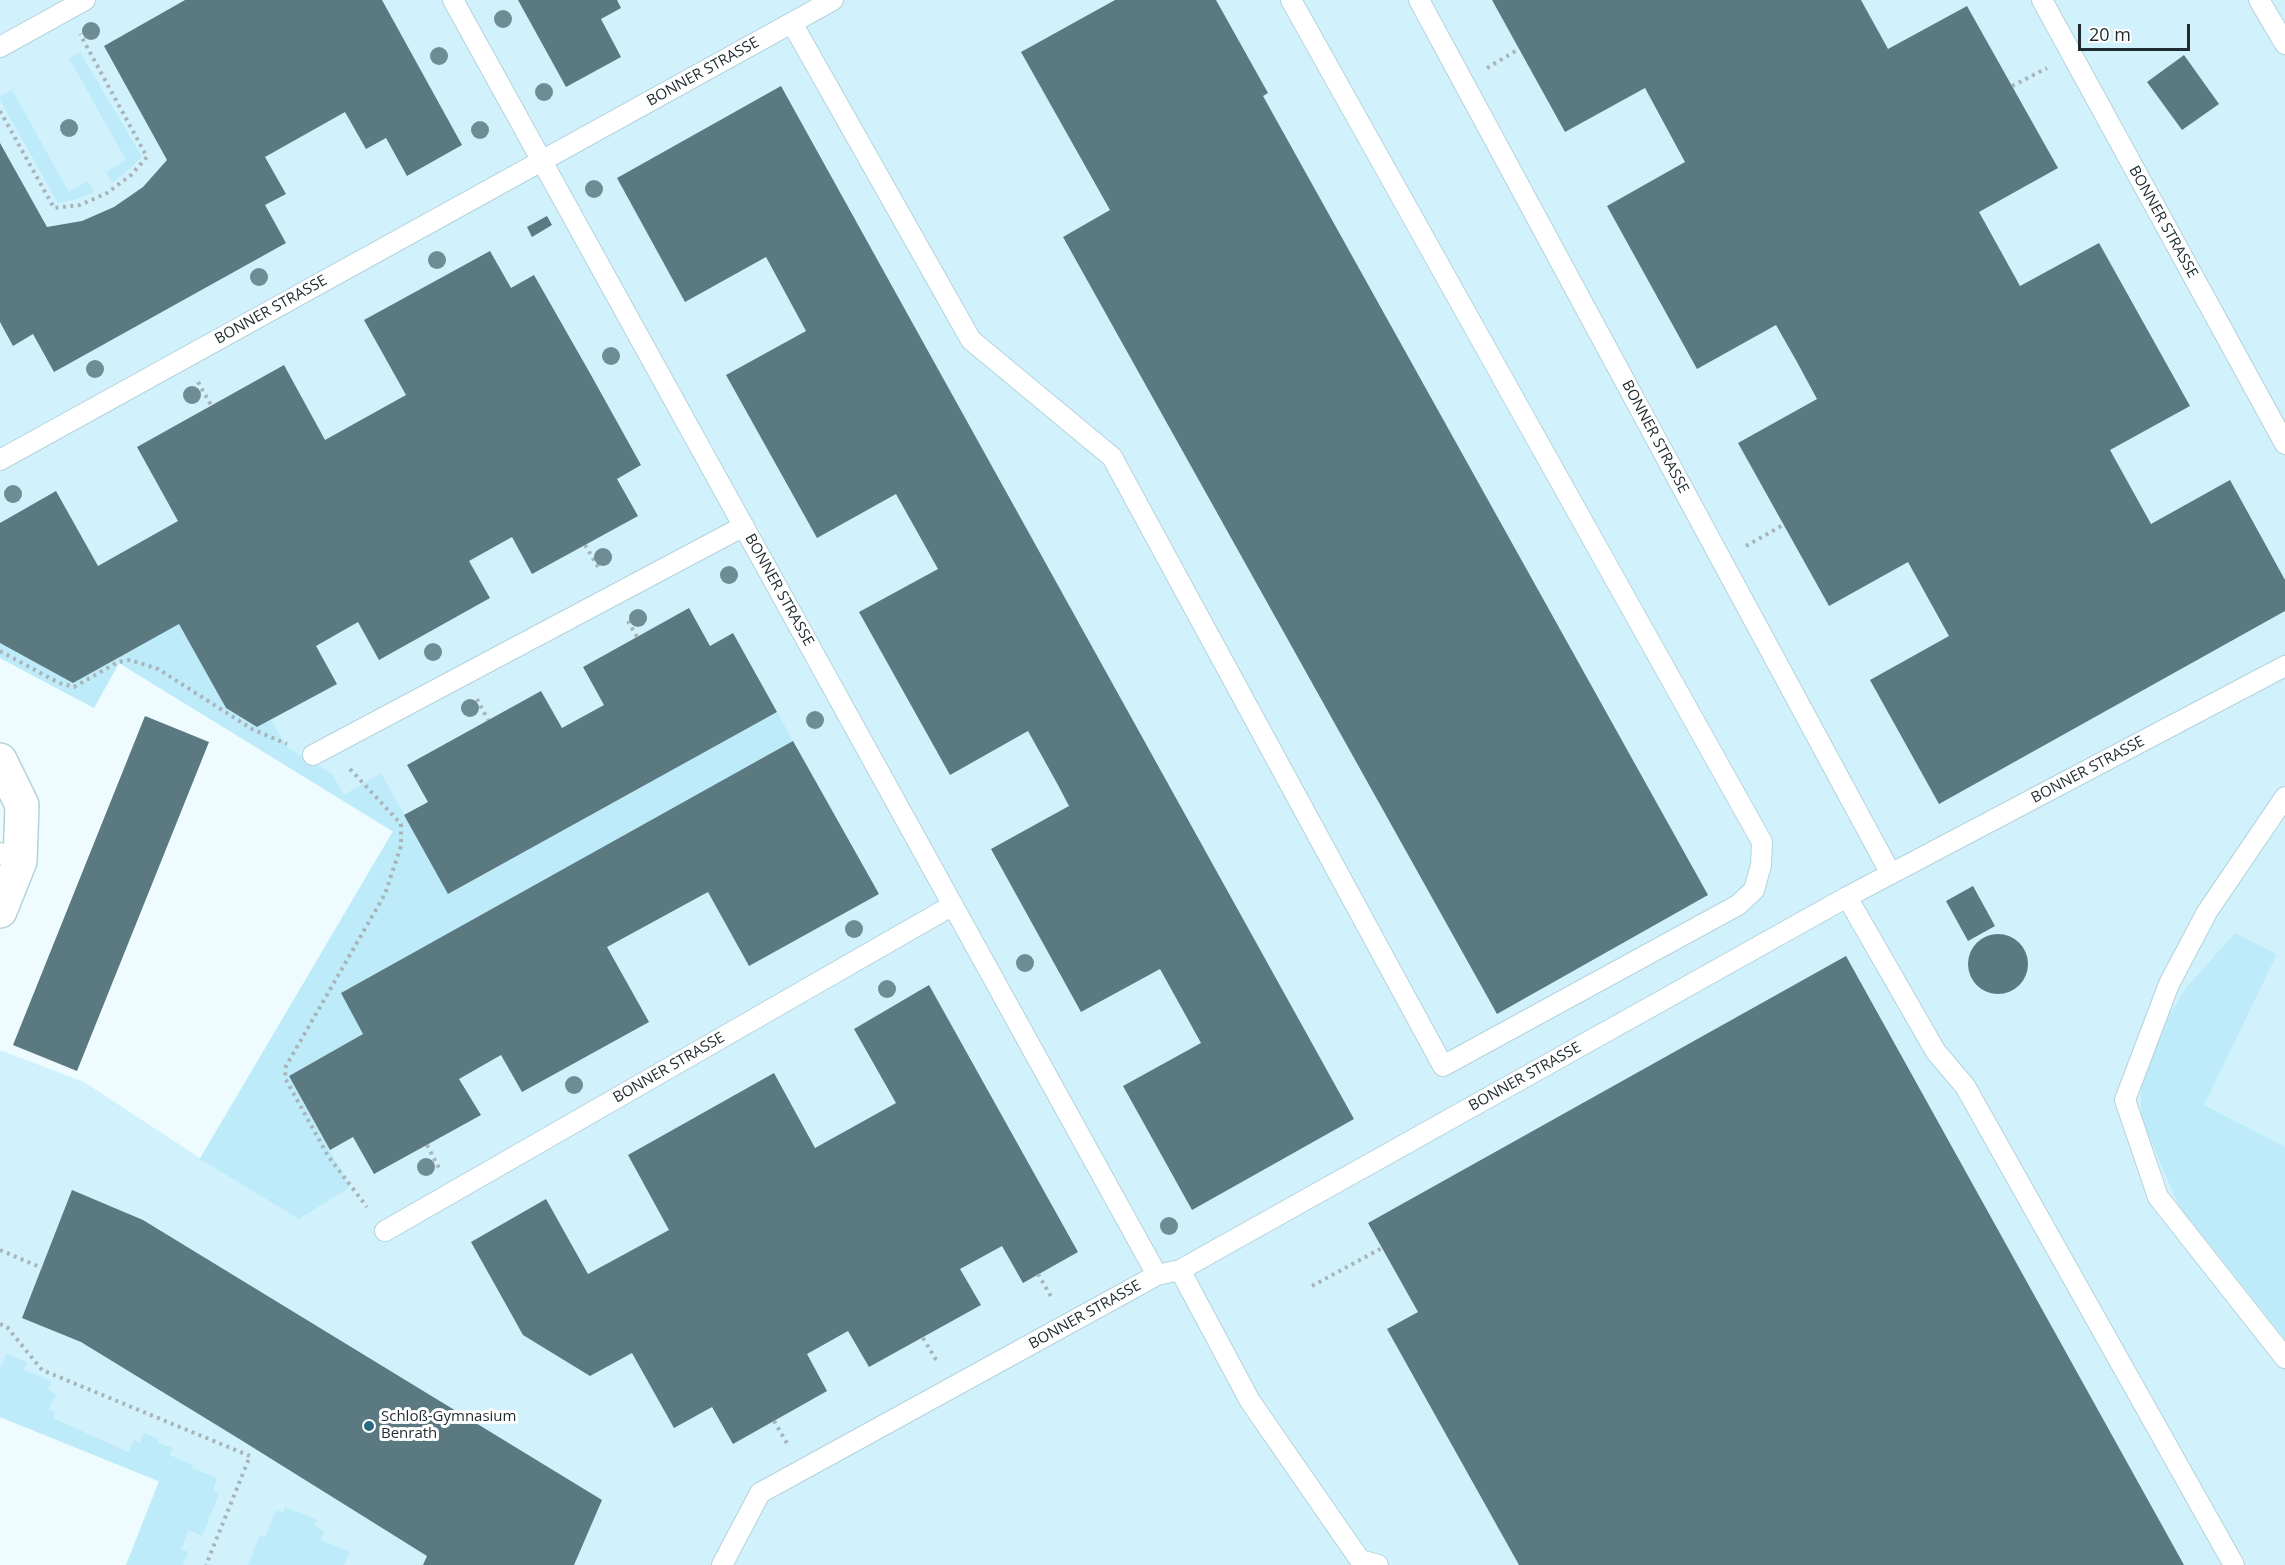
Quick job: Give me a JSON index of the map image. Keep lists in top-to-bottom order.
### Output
{
  "streets": {
    "lane": ["BONNER STRASSE"]
  },
  "places": ["Schloß-Gymnasium Benrath"],
  "scale_bar": "20 m"
}
